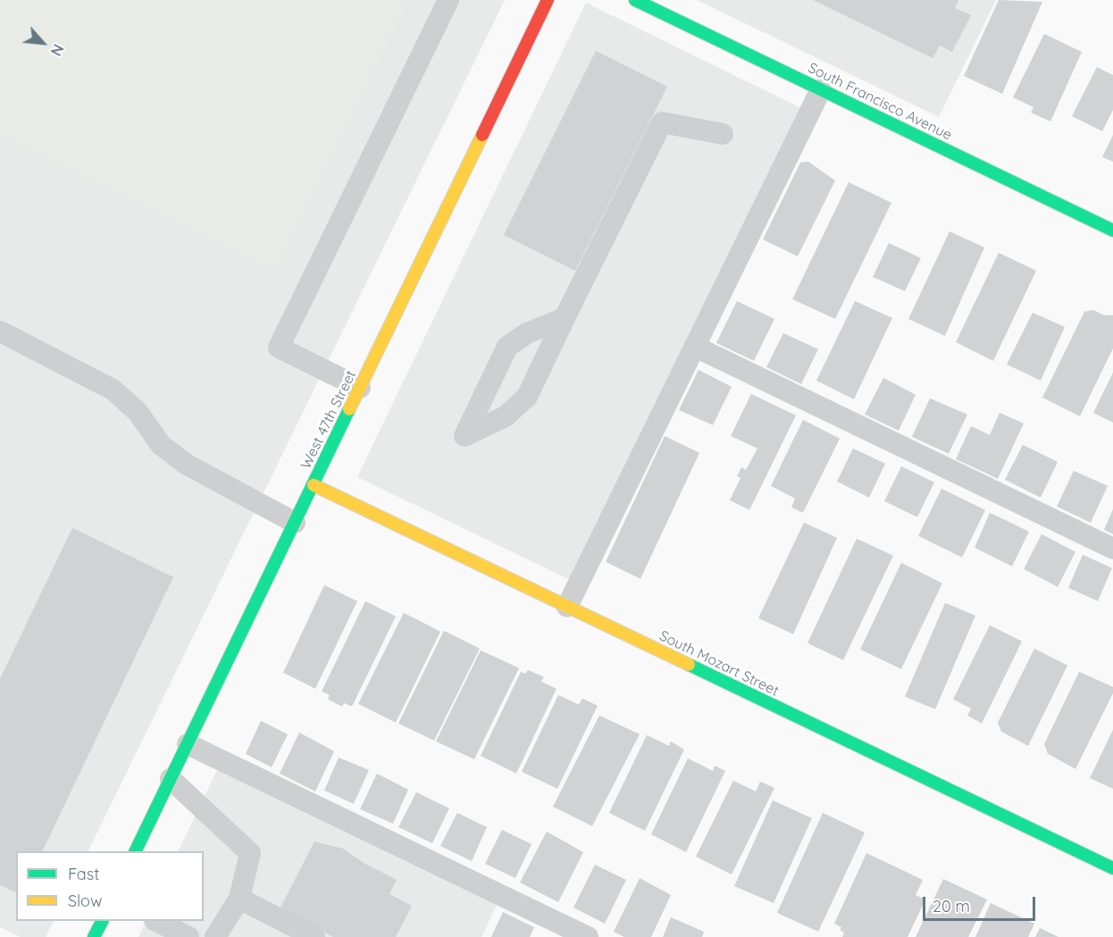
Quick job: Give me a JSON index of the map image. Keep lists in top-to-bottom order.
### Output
{
  "streets": {
    "street": ["South Francisco Avenue", "West 47th Street", "South Mozart Street"]
  },
  "crossings": [
    ["West 47th Street", "South Mozart Street"]
  ],
  "legend": ["Fast", "Slow"],
  "scale_bar": "20 m",
  "north": "bottom right"
}
